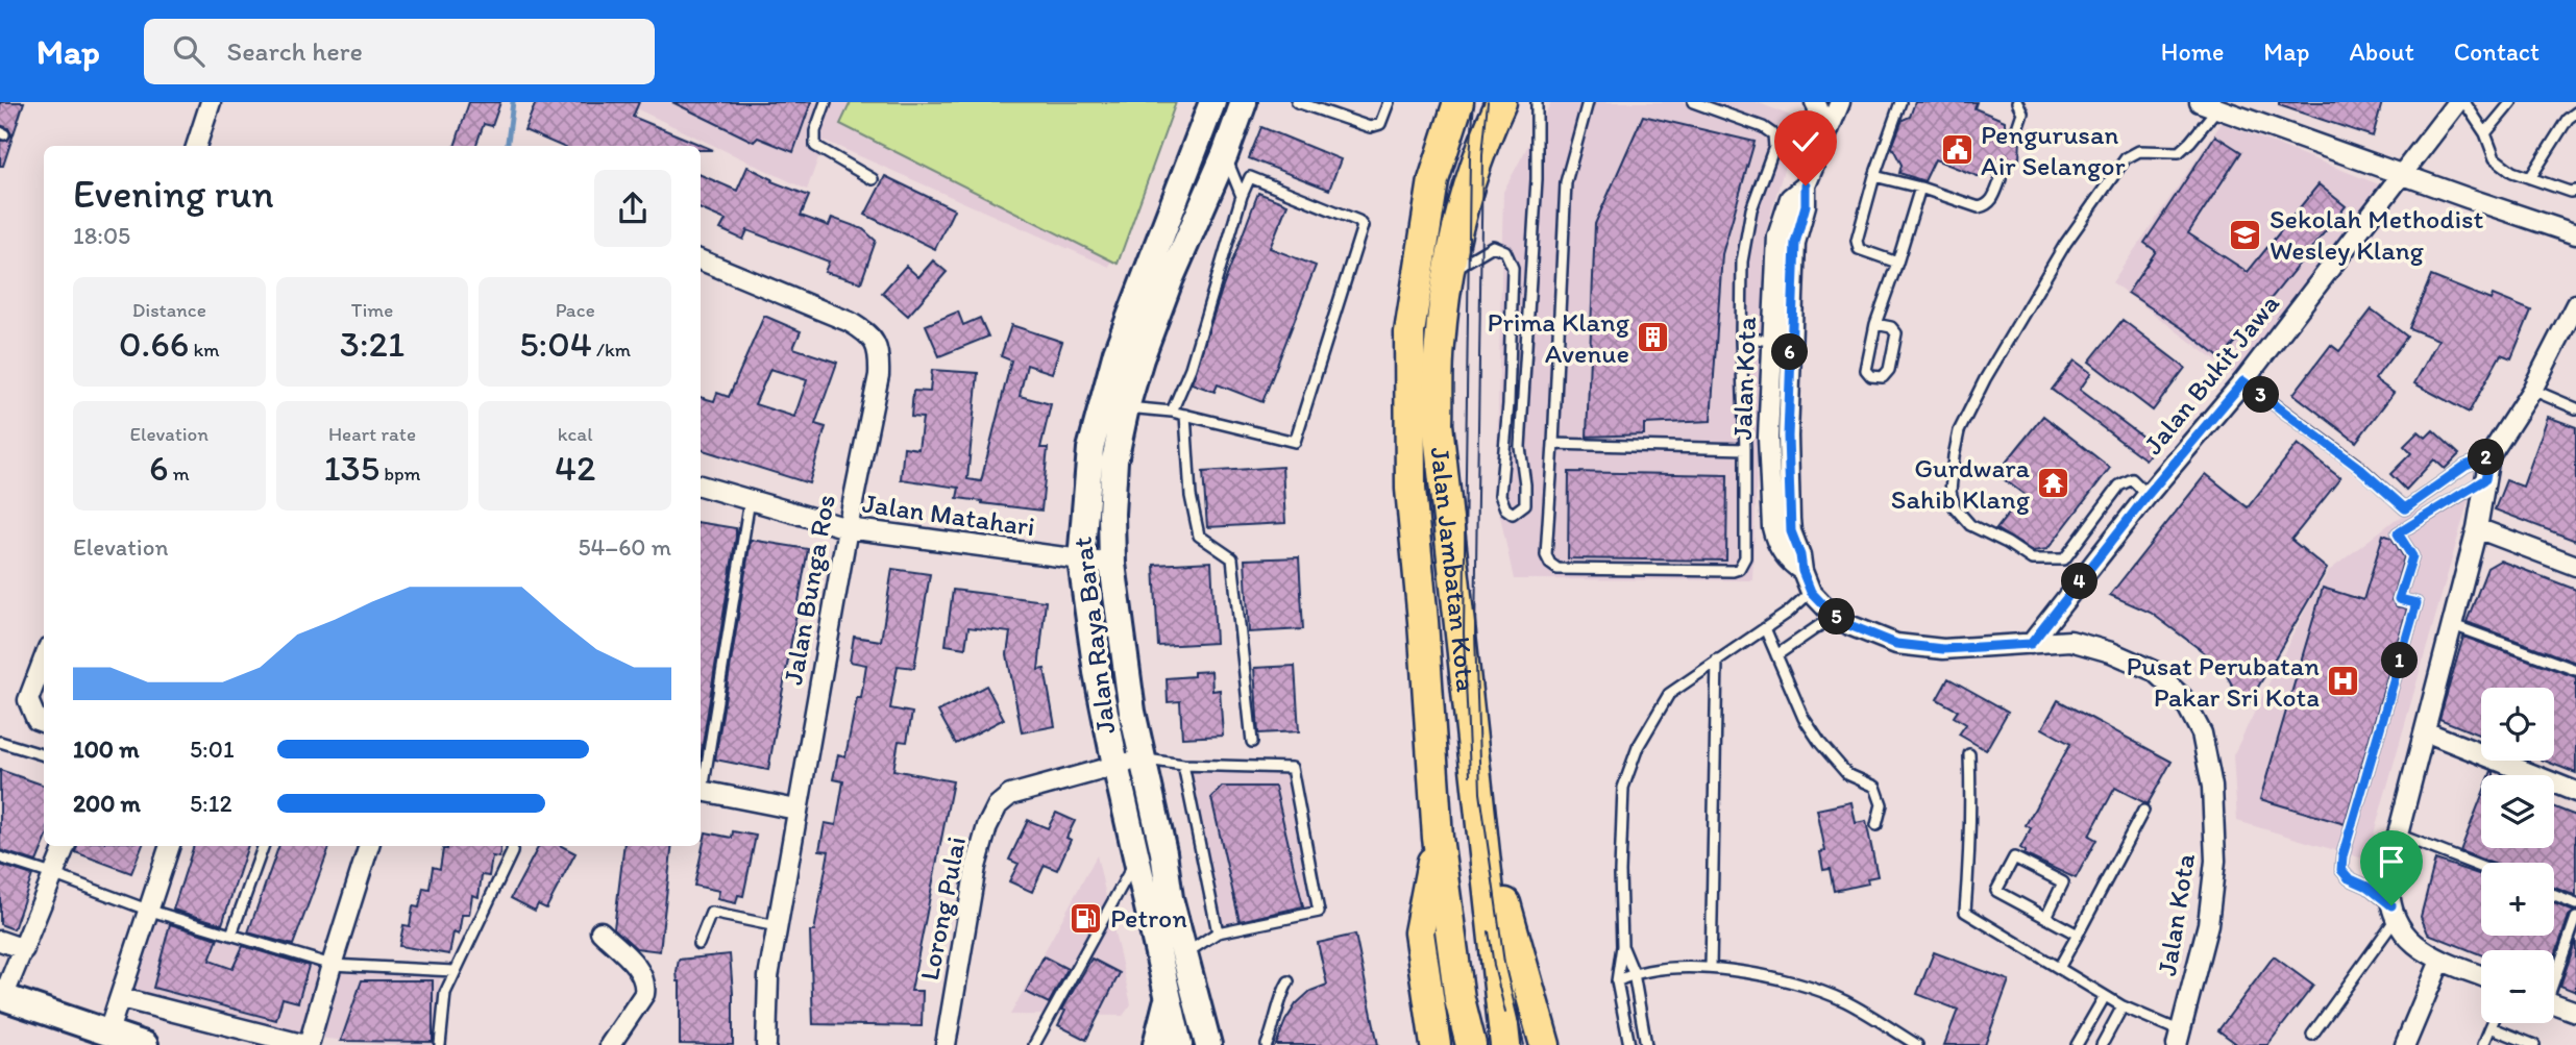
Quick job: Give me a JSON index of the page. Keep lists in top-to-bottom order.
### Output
{
  "streets": {
    "highway": ["Jalan Jambatan Kota"],
    "main road": ["Jalan Raya Barat"],
    "street": [
      "Jalan Bukit Jawa",
      "Jalan Kota",
      "Jalan Matahari",
      "Jalan Bunga Ros",
      "Lorong Pulai"
    ]
  },
  "crossings": [
    ["Jalan Bukit Jawa", "Jalan Kota"],
    ["Jalan Matahari", "Jalan Bunga Ros"],
    ["Jalan Matahari", "Jalan Raya Barat"],
    ["Jalan Raya Barat", "Lorong Pulai"]
  ],
  "places": {
    "public building": ["Pengurusan Air Selangor"],
    "school or university": ["Sekolah Methodist Wesley Klang"],
    "building": ["Prima Klang Avenue"],
    "temple": ["Gurdwara Sahib Klang"],
    "hospital": ["Pusat Perubatan Pakar Sri Kota"],
    "fuel station": ["Petron"]
  },
  "page": {
    "header": "Map",
    "search": "Search here",
    "nav": [
      "Home",
      "Map",
      "About",
      "Contact"
    ],
    "heading": ["Evening run", "18:05"],
    "stats": [
      ["Distance", "0.66 km"],
      ["Time", "3:21"],
      ["Pace", "5:04 /km"],
      ["Elevation", "6 m"],
      ["Heart rate", "135 bpm"],
      ["kcal", "42"]
    ],
    "pins": [
      "6",
      "3",
      "2",
      "4",
      "5",
      "1"
    ],
    "chart": ["Elevation", "54–60 m"],
    "map_buttons": ["+", "−"],
    "list": [
      {
        "name": "100 m",
        "note": "5:01"
      },
      {
        "name": "200 m",
        "note": "5:12"
      }
    ]
  }
}
